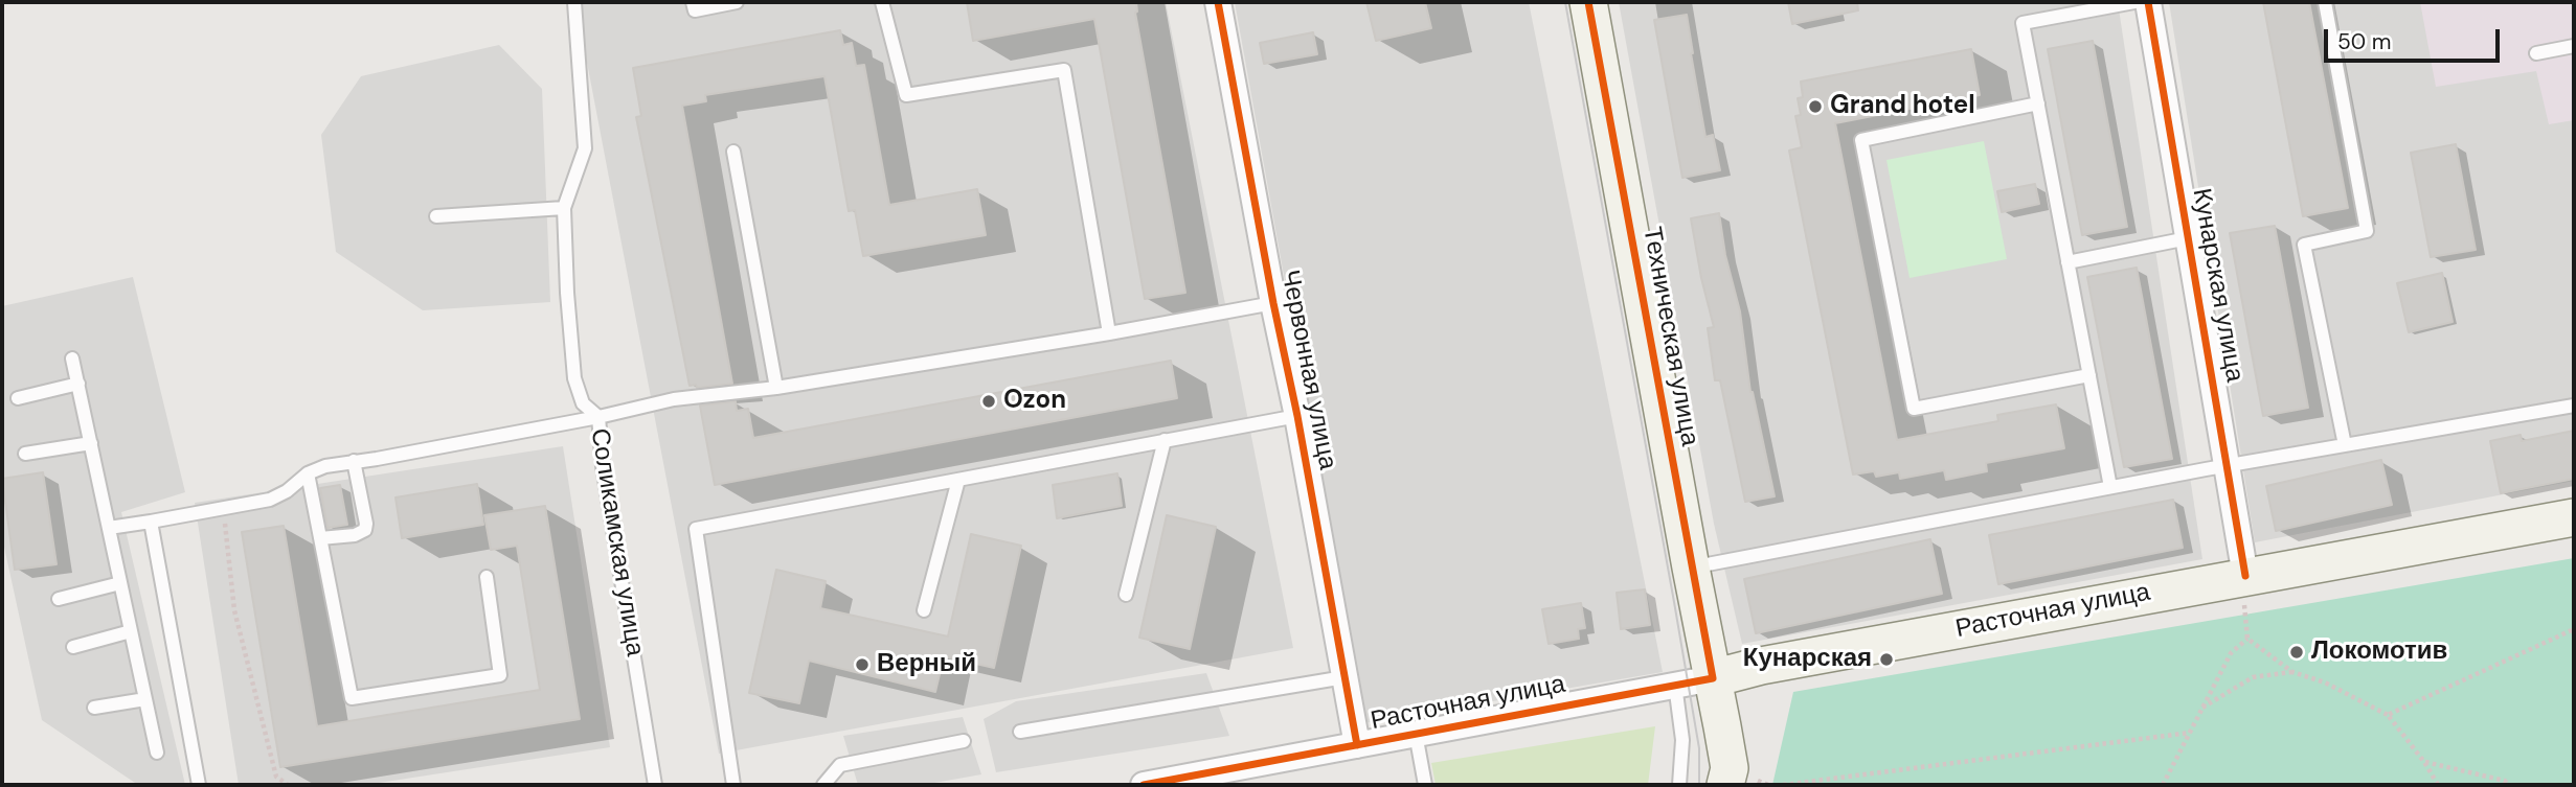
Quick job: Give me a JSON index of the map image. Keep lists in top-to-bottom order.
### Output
{
  "streets": {
    "main road": ["Техническая улица", "Расточная улица"],
    "street": ["Кунарская улица", "Червонная улица"],
    "lane": ["Соликамская улица"]
  },
  "crossings": [
    ["Кунарская улица", "Расточная улица"],
    ["Техническая улица", "Расточная улица"],
    ["Червонная улица", "Расточная улица"]
  ],
  "places": [
    "Grand hotel",
    "Ozon",
    "Локомотив",
    "Кунарская",
    "Верный"
  ],
  "scale_bar": "50 m"
}
